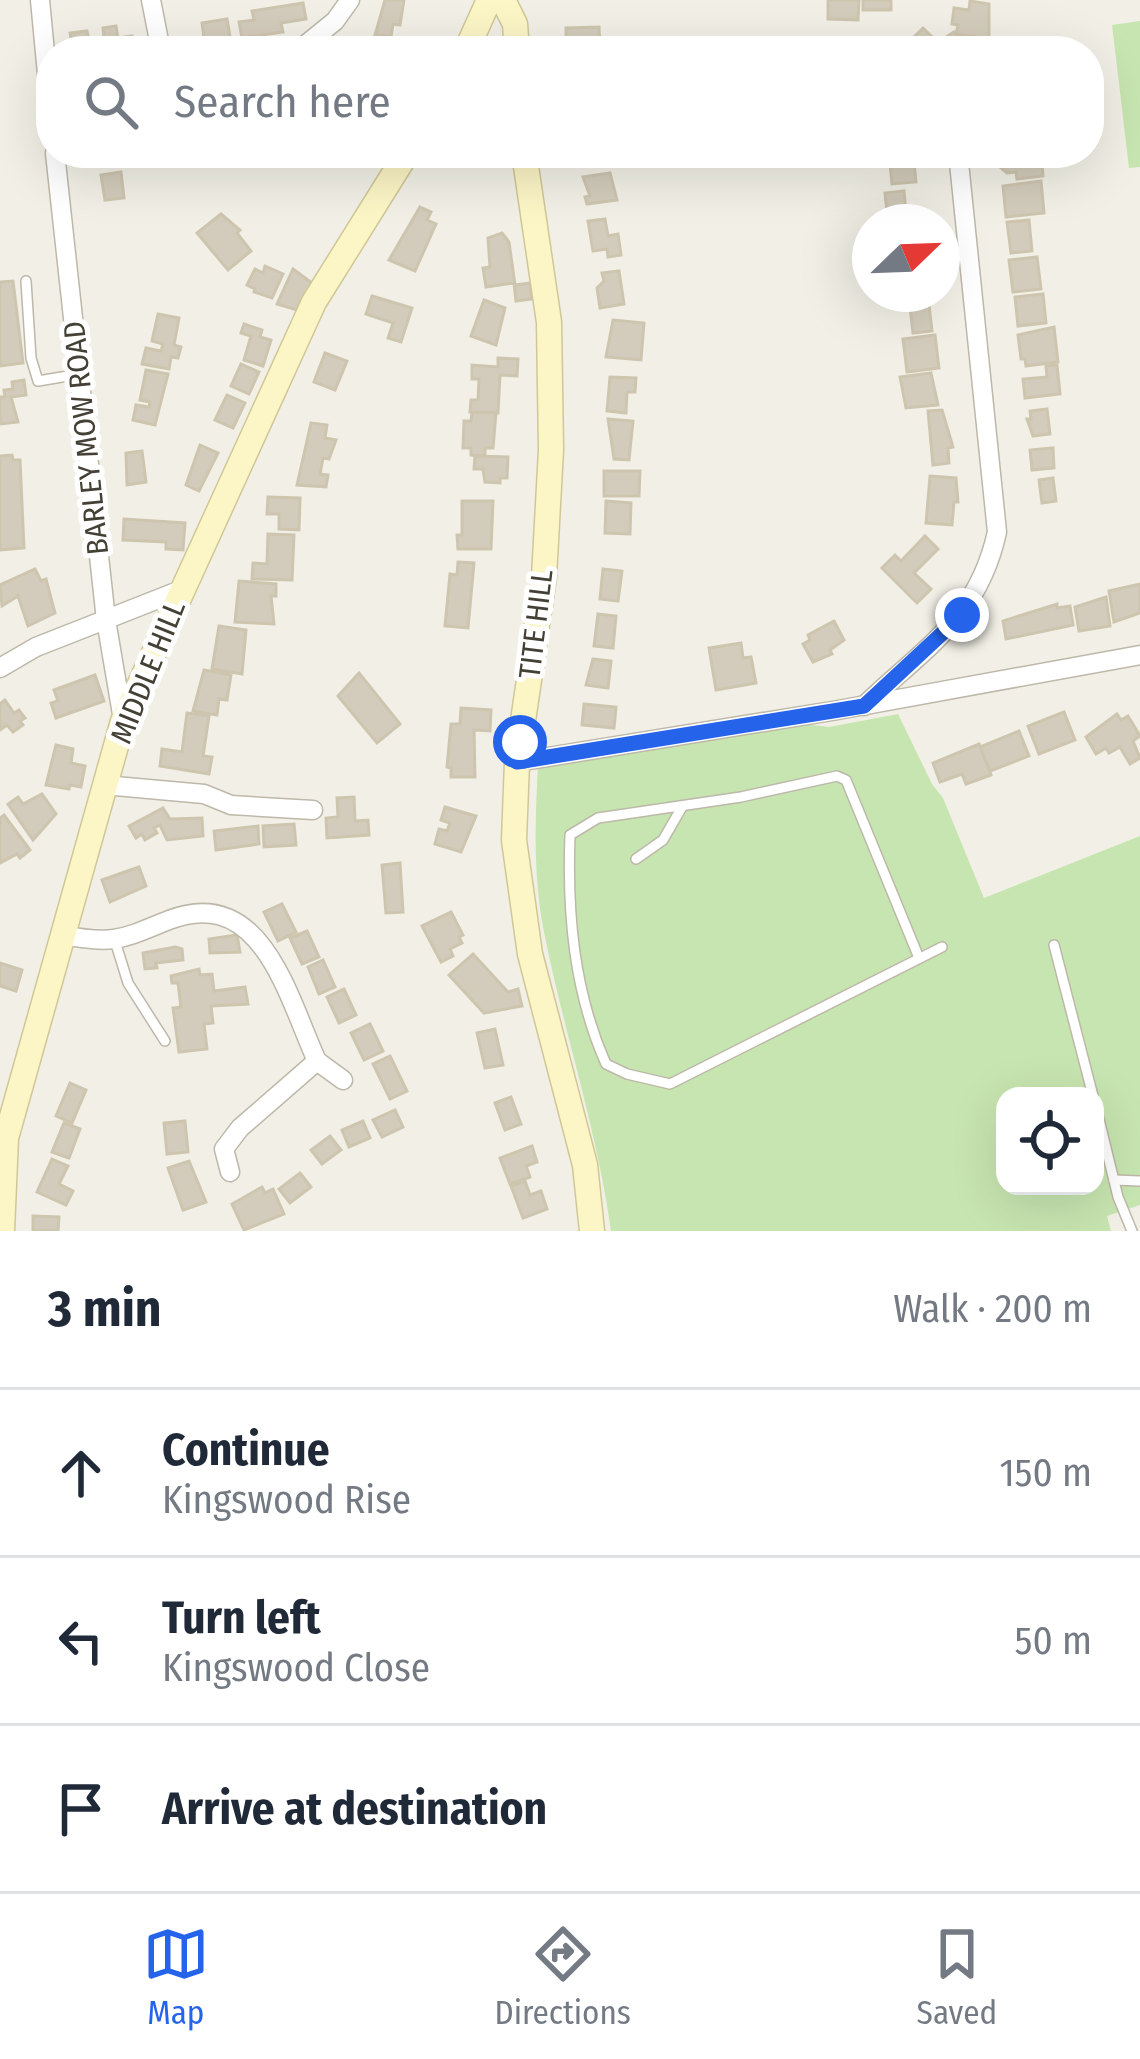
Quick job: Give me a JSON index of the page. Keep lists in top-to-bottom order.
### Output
{
  "streets": {
    "street": ["BARLEY MOW ROAD", "TITE HILL", "MIDDLE HILL"]
  },
  "crossings": [
    ["BARLEY MOW ROAD", "MIDDLE HILL"]
  ],
  "north": "top right",
  "page": {
    "search": "Search here",
    "heading": ["3 min", "Walk · 200 m"],
    "list": [
      ["Continue", "Kingswood Rise", "150 m"],
      ["Turn left", "Kingswood Close", "50 m"],
      "Arrive at destination"
    ],
    "nav": ["Map", "Directions", "Saved"]
  }
}
